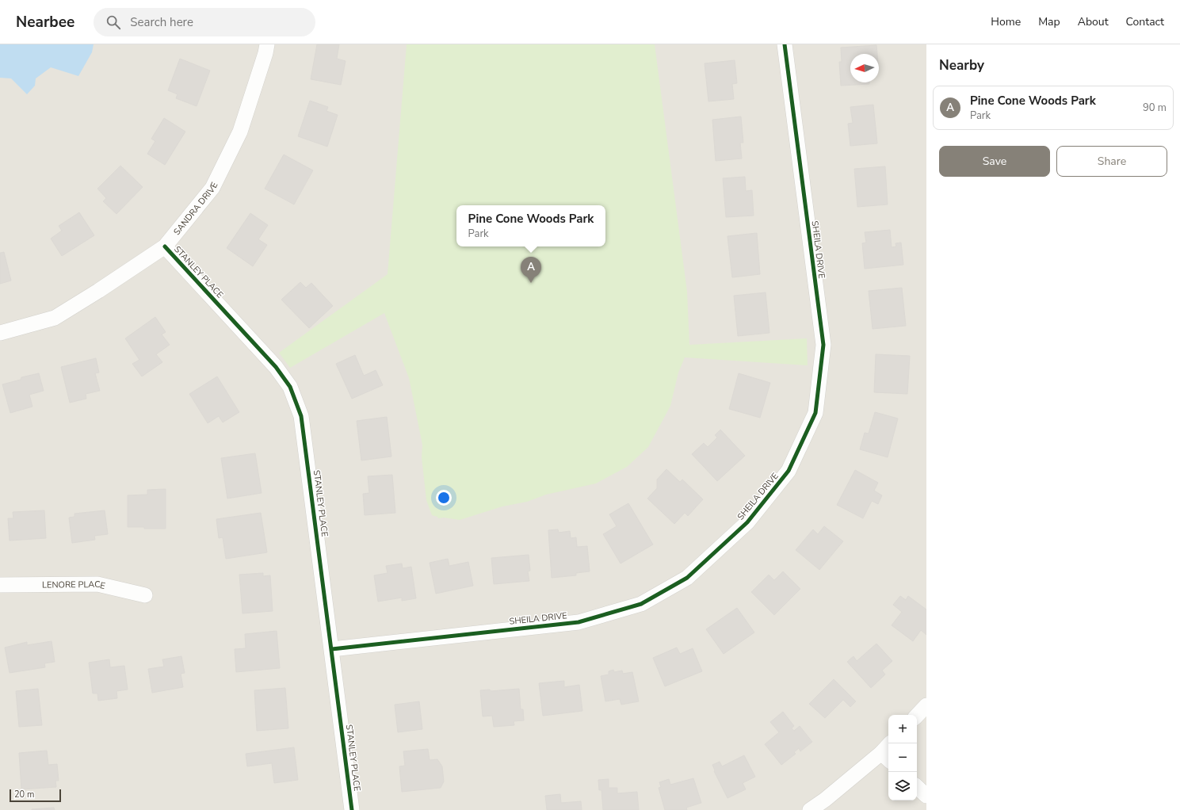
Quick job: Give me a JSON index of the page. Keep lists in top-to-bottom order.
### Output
{
  "streets": {
    "street": [
      "SANDRA DRIVE",
      "SHEILA DRIVE",
      "STANLEY PLACE",
      "LENORE PLACE"
    ]
  },
  "crossings": [
    ["SANDRA DRIVE", "STANLEY PLACE"],
    ["SHEILA DRIVE", "STANLEY PLACE"]
  ],
  "scale_bar": "20 m",
  "north": "left",
  "page": {
    "header": "Nearbee",
    "search": "Search here",
    "nav": [
      "Home",
      "Map",
      "About",
      "Contact"
    ],
    "heading": "Nearby",
    "list": [
      {
        "mark": "A",
        "name": "Pine Cone Woods Park",
        "note": "Park",
        "value": "90 m"
      }
    ],
    "buttons": ["Save", "Share"],
    "popup": ["Pine Cone Woods Park", "Park"],
    "pins": "A",
    "map_buttons": ["+", "−"],
    "scale": "20 m"
  }
}
